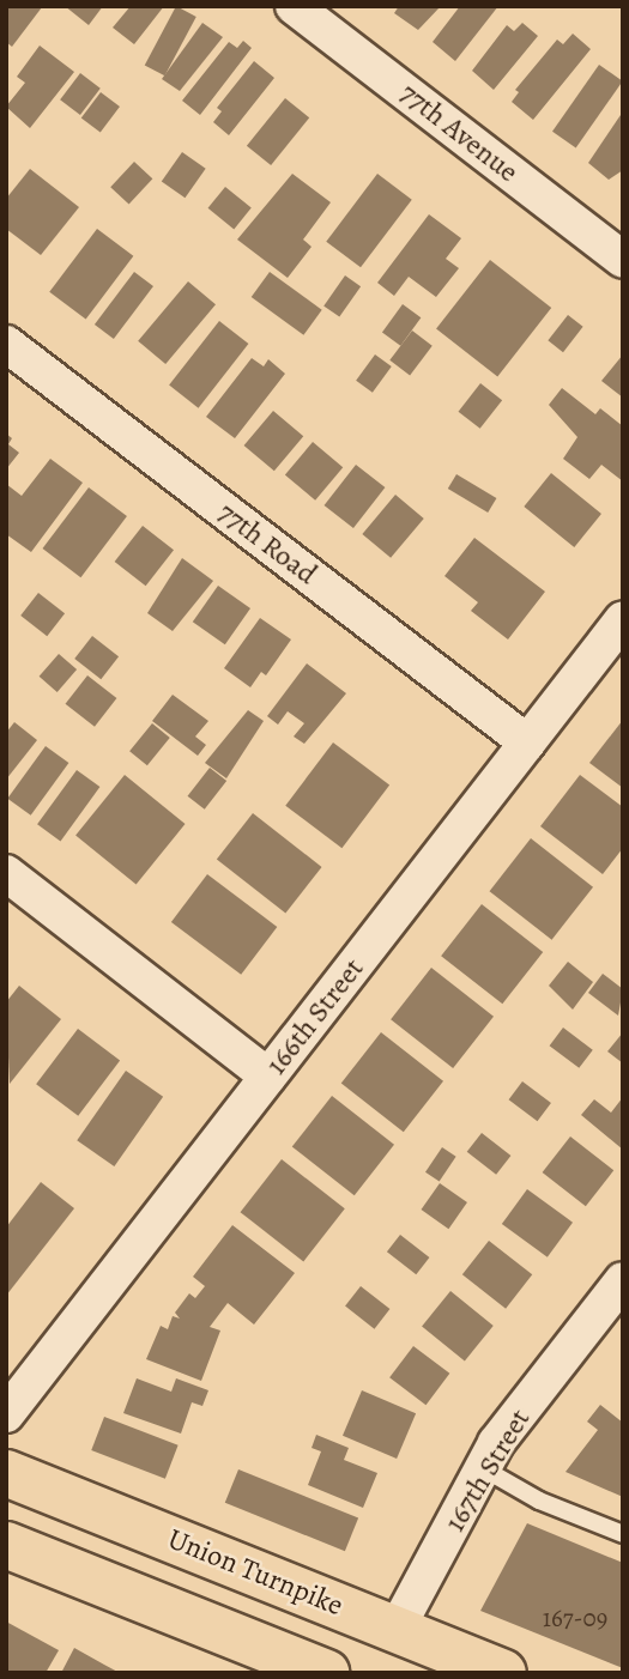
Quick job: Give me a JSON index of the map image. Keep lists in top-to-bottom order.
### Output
{
  "streets": {
    "main road": ["Union Turnpike"],
    "street": [
      "77th Avenue",
      "77th Road",
      "166th Street",
      "167th Street"
    ]
  },
  "crossings": [
    ["77th Road", "166th Street"],
    ["167th Street", "Union Turnpike"]
  ],
  "house_numbers": ["167-09"]
}
